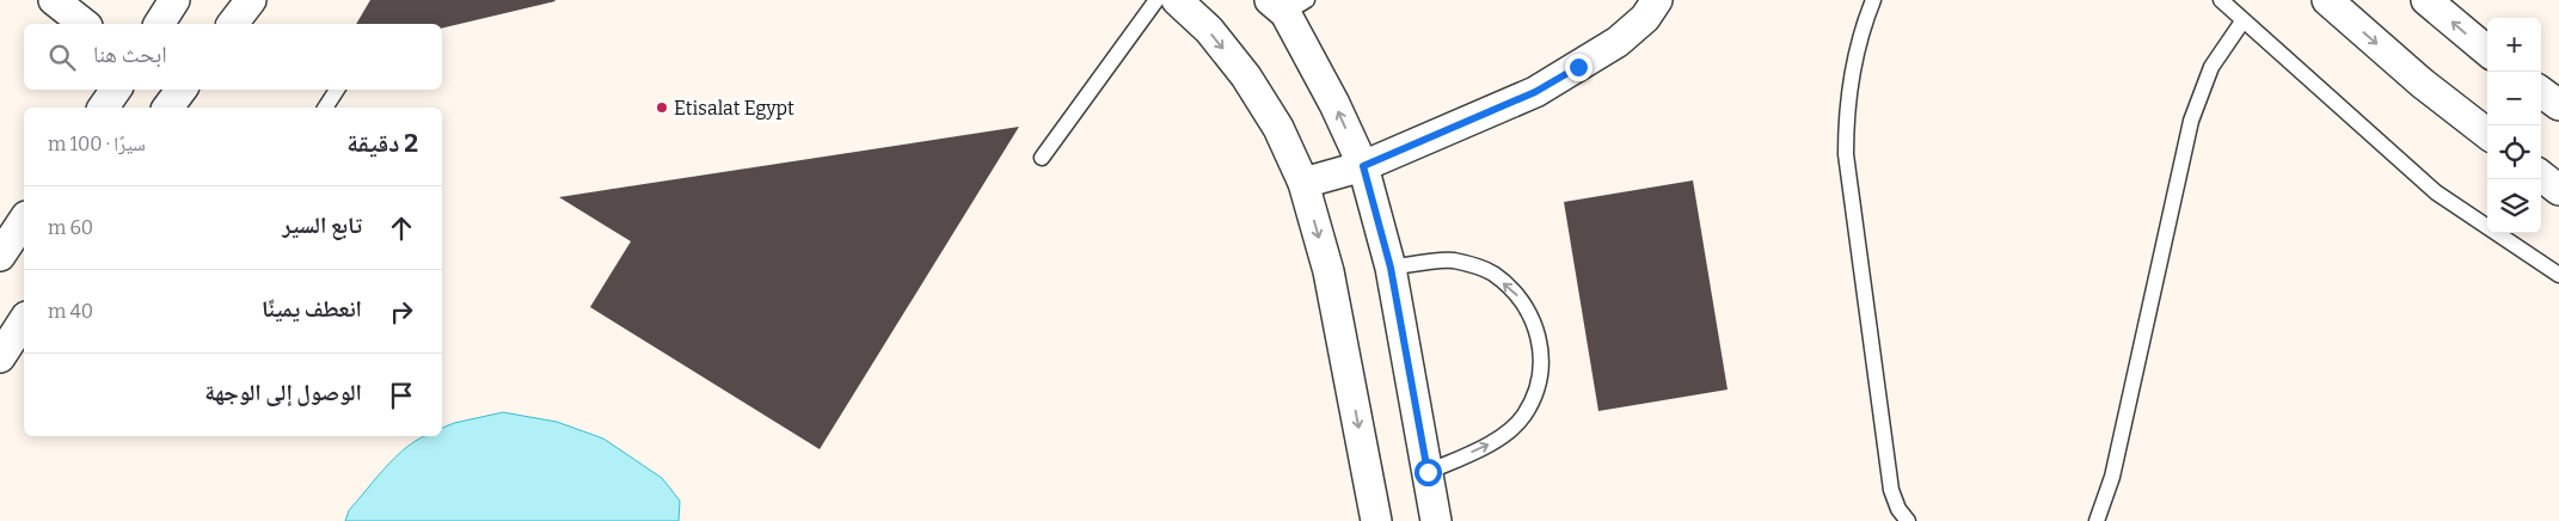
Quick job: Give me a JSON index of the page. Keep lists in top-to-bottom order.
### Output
{
  "places": ["Etisalat Egypt"],
  "page": {
    "map_buttons": ["+", "−"],
    "search": "ابحث هنا",
    "heading": ["2 دقيقة", "سيرًا · 100 m"],
    "list": [
      ["تابع السير", "60 m"],
      ["انعطف يمينًا", "40 m"],
      "الوصول إلى الوجهة"
    ]
  }
}
